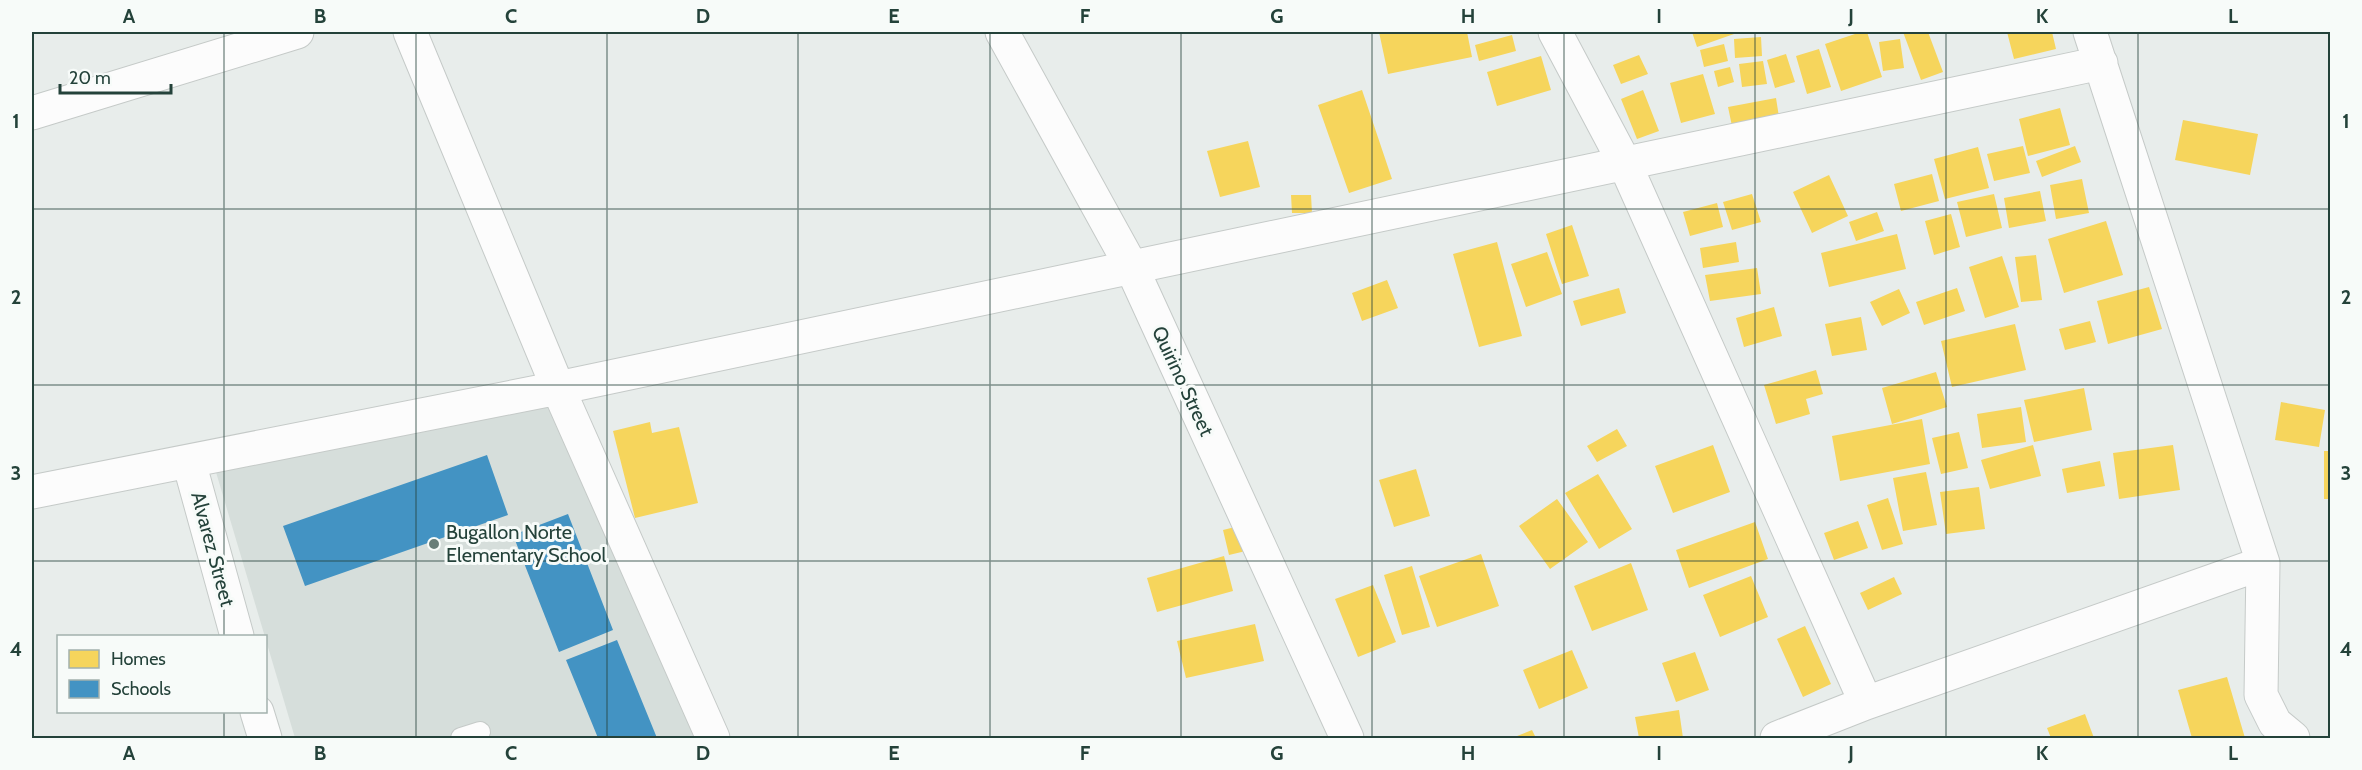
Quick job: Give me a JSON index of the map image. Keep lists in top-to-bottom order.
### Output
{
  "streets": {
    "street": ["Quirino Street", "Alvarez Street"]
  },
  "places": ["Bugallon Norte Elementary School"],
  "legend": ["Homes", "Schools"],
  "scale_bar": "20 m",
  "grid": {
    "columns": [
      "A",
      "B",
      "C",
      "D",
      "E",
      "F",
      "G",
      "H",
      "I",
      "J",
      "K",
      "L"
    ],
    "rows": [
      "1",
      "2",
      "3",
      "4"
    ]
  }
}
